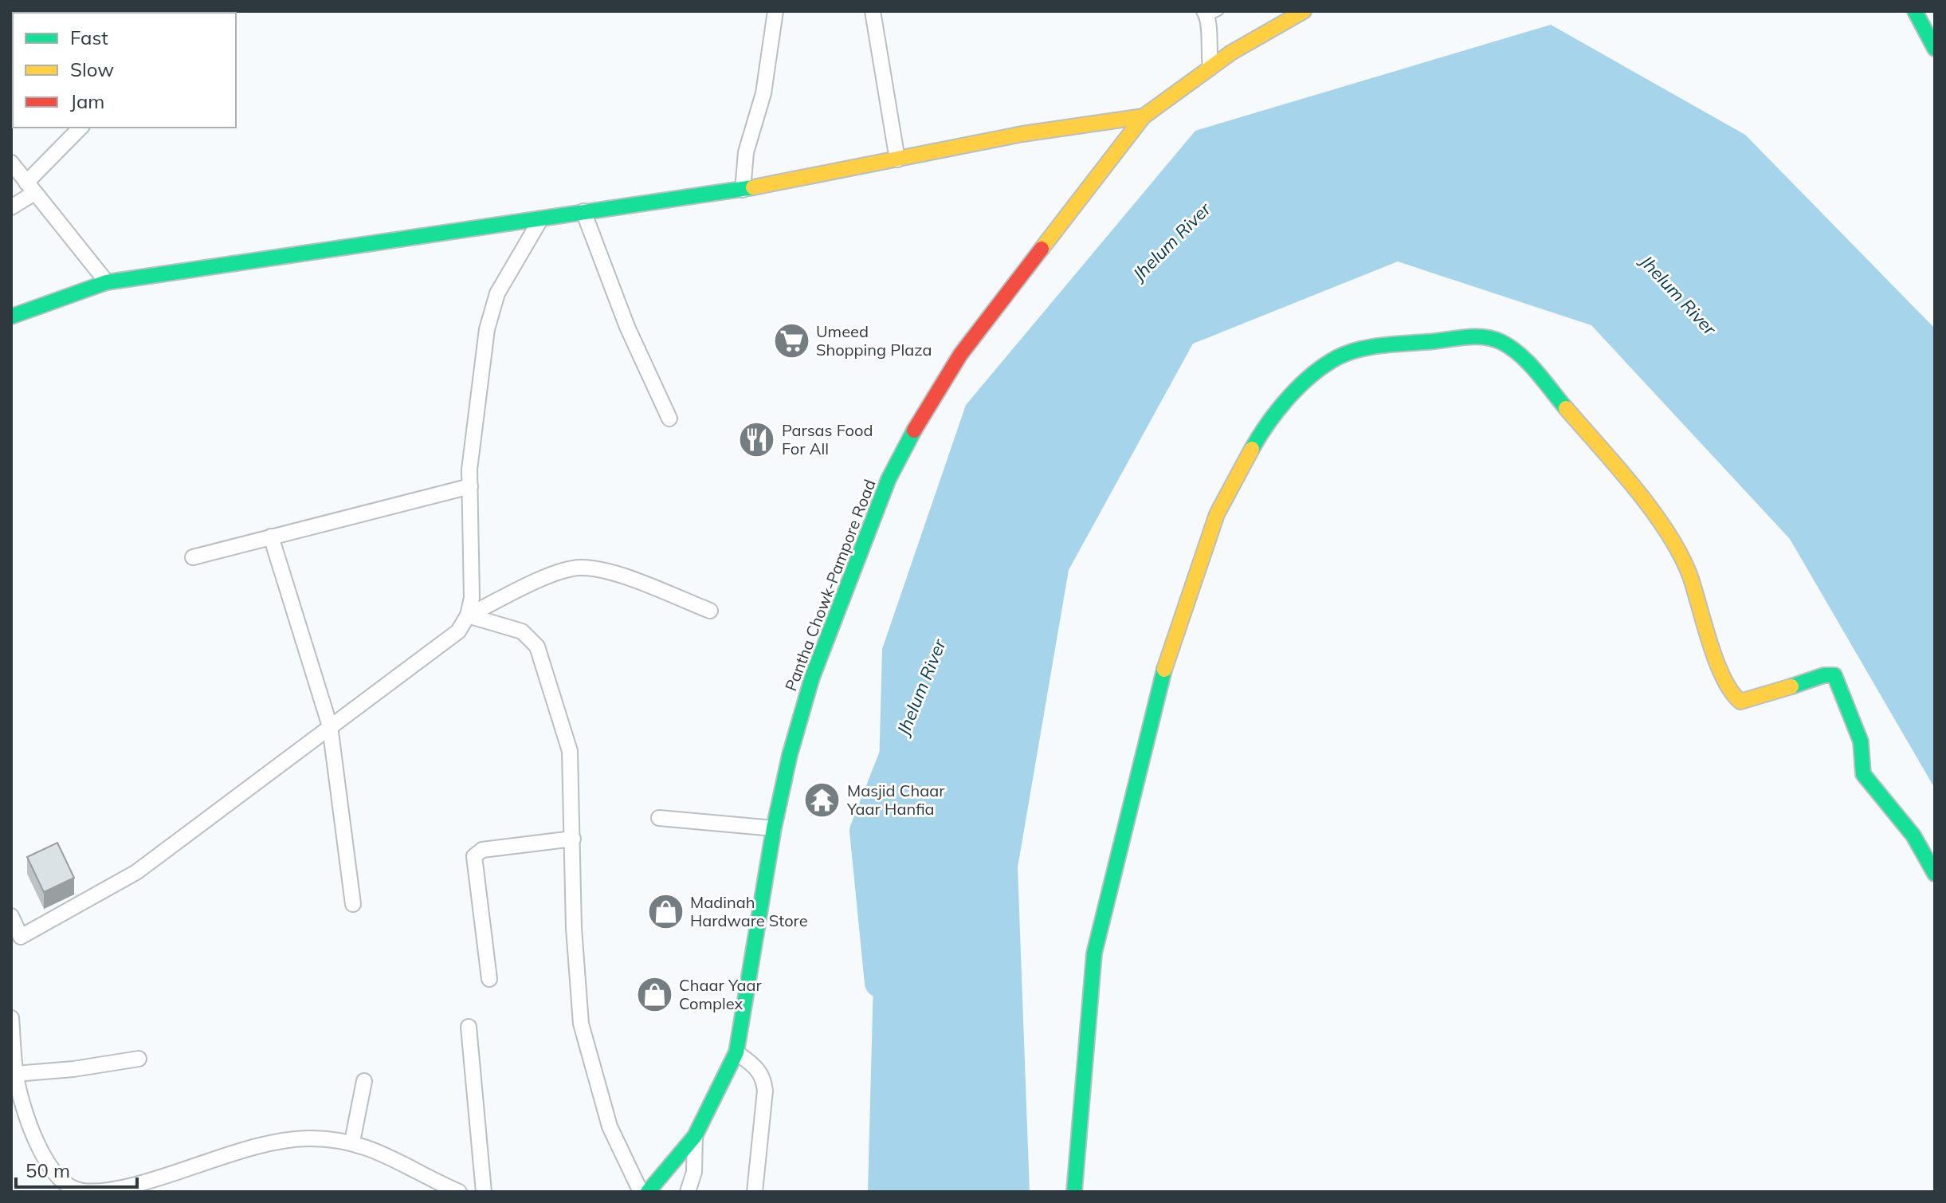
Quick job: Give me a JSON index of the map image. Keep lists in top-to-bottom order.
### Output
{
  "streets": {
    "street": ["Pantha Chowk-Pampore Road"]
  },
  "water": ["Jhelum River"],
  "places": {
    "supermarket": ["Umeed Shopping Plaza"],
    "restaurant": ["Parsas Food For All"],
    "temple": ["Masjid Chaar Yaar Hanfia"],
    "shop": ["Madinah Hardware Store", "Chaar Yaar Complex"]
  },
  "legend": ["Fast", "Slow", "Jam"],
  "scale_bar": "50 m"
}
